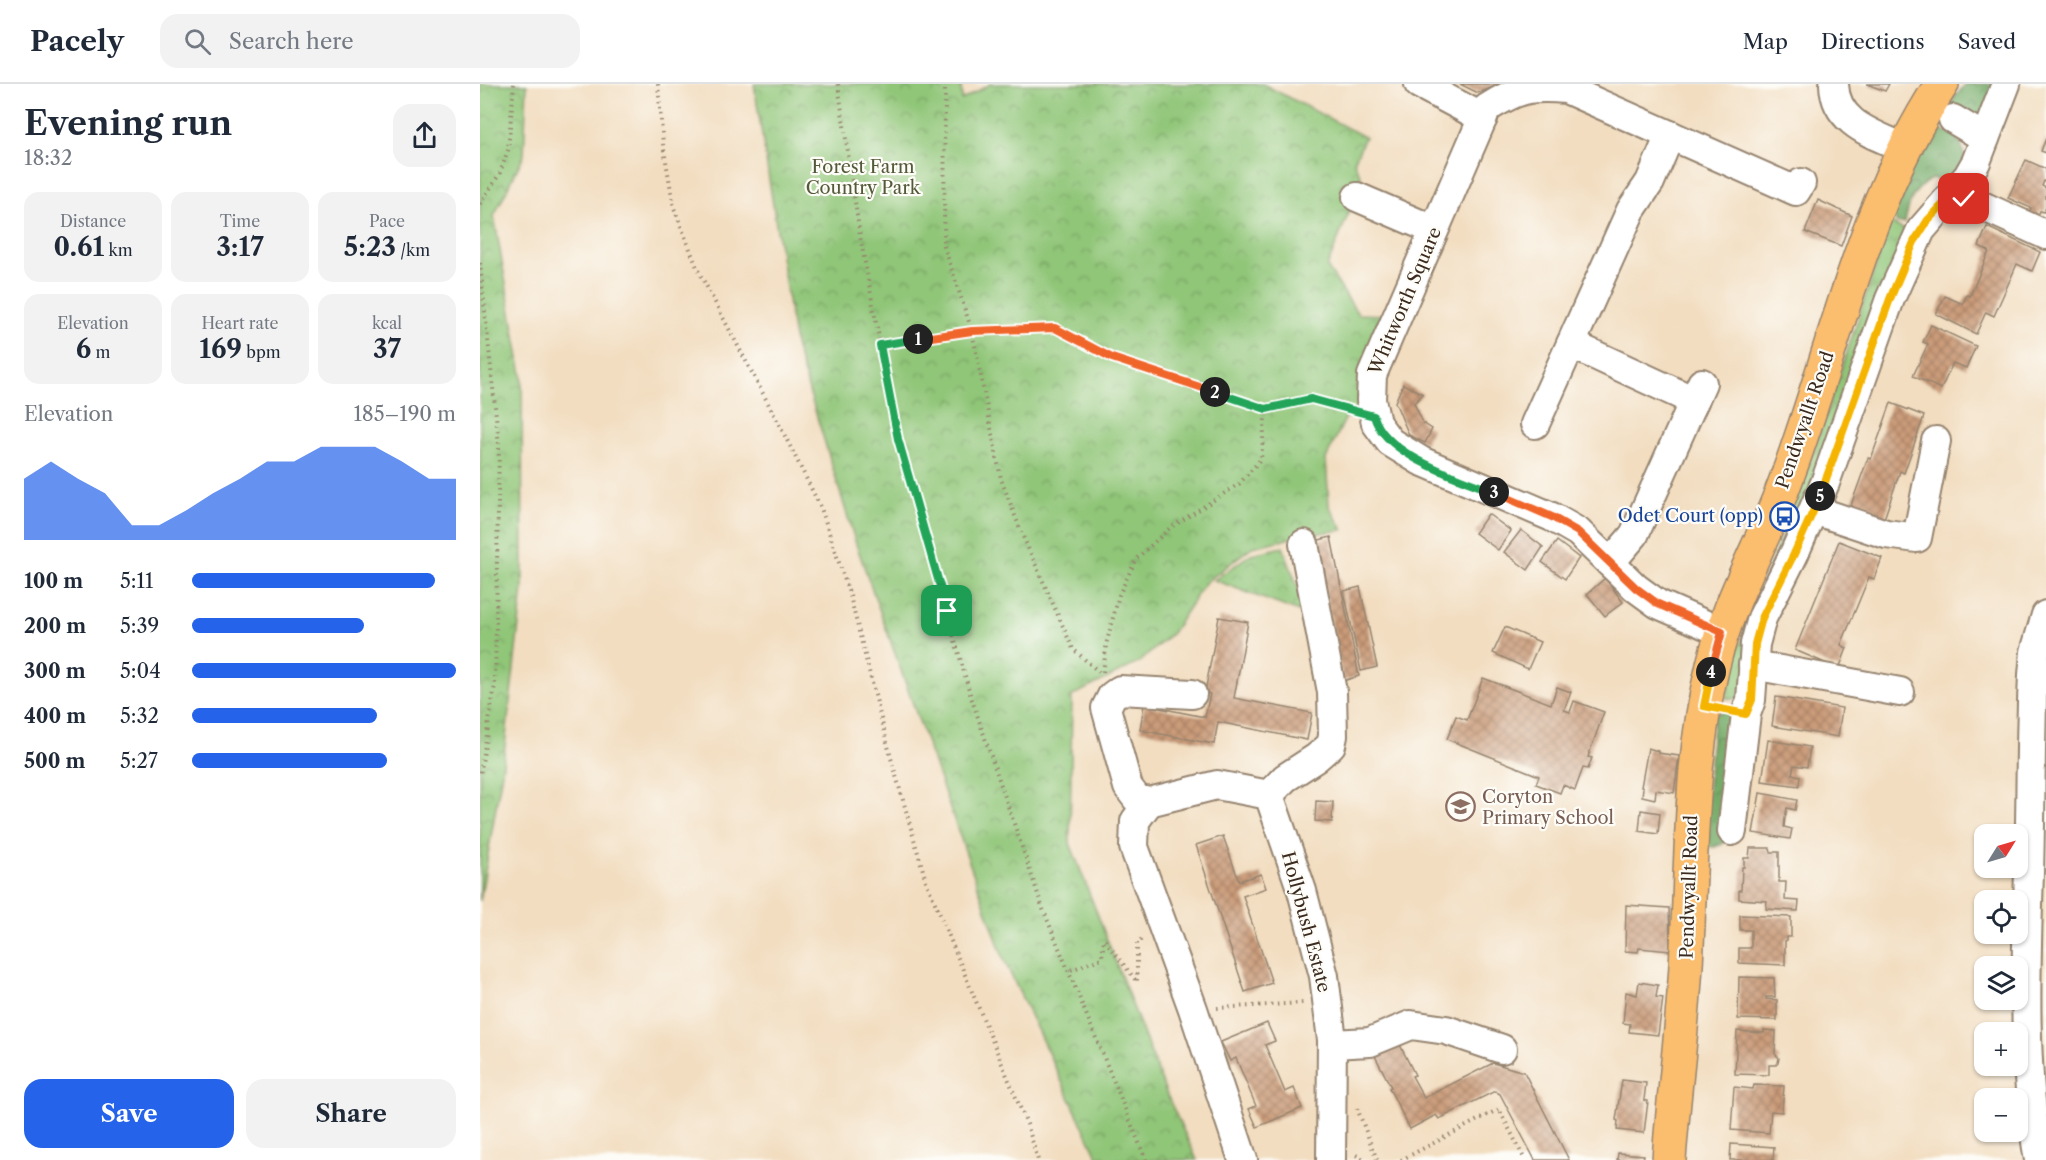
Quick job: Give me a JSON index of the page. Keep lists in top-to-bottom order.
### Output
{
  "streets": {
    "main road": ["Pendwyallt Road"],
    "street": ["Whitworth Square", "Hollybush Estate"]
  },
  "crossings": [
    ["Whitworth Square", "Pendwyallt Road"]
  ],
  "parks": ["Forest Farm Country Park"],
  "places": {
    "bus stop": ["Odet Court (opp)"],
    "school or university": ["Coryton Primary School"]
  },
  "north": "top right",
  "page": {
    "header": "Pacely",
    "search": "Search here",
    "nav": ["Map", "Directions", "Saved"],
    "heading": ["Evening run", "18:32"],
    "stats": [
      ["Distance", "0.61 km"],
      ["Time", "3:17"],
      ["Pace", "5:23 /km"],
      ["Elevation", "6 m"],
      ["Heart rate", "169 bpm"],
      ["kcal", "37"]
    ],
    "pins": [
      "1",
      "2",
      "3",
      "5",
      "4"
    ],
    "chart": ["Elevation", "185–190 m"],
    "list": [
      {
        "name": "100 m",
        "note": "5:11"
      },
      {
        "name": "200 m",
        "note": "5:39"
      },
      {
        "name": "300 m",
        "note": "5:04"
      },
      {
        "name": "400 m",
        "note": "5:32"
      },
      {
        "name": "500 m",
        "note": "5:27"
      }
    ],
    "map_buttons": ["+", "−"],
    "buttons": ["Save", "Share"]
  }
}
